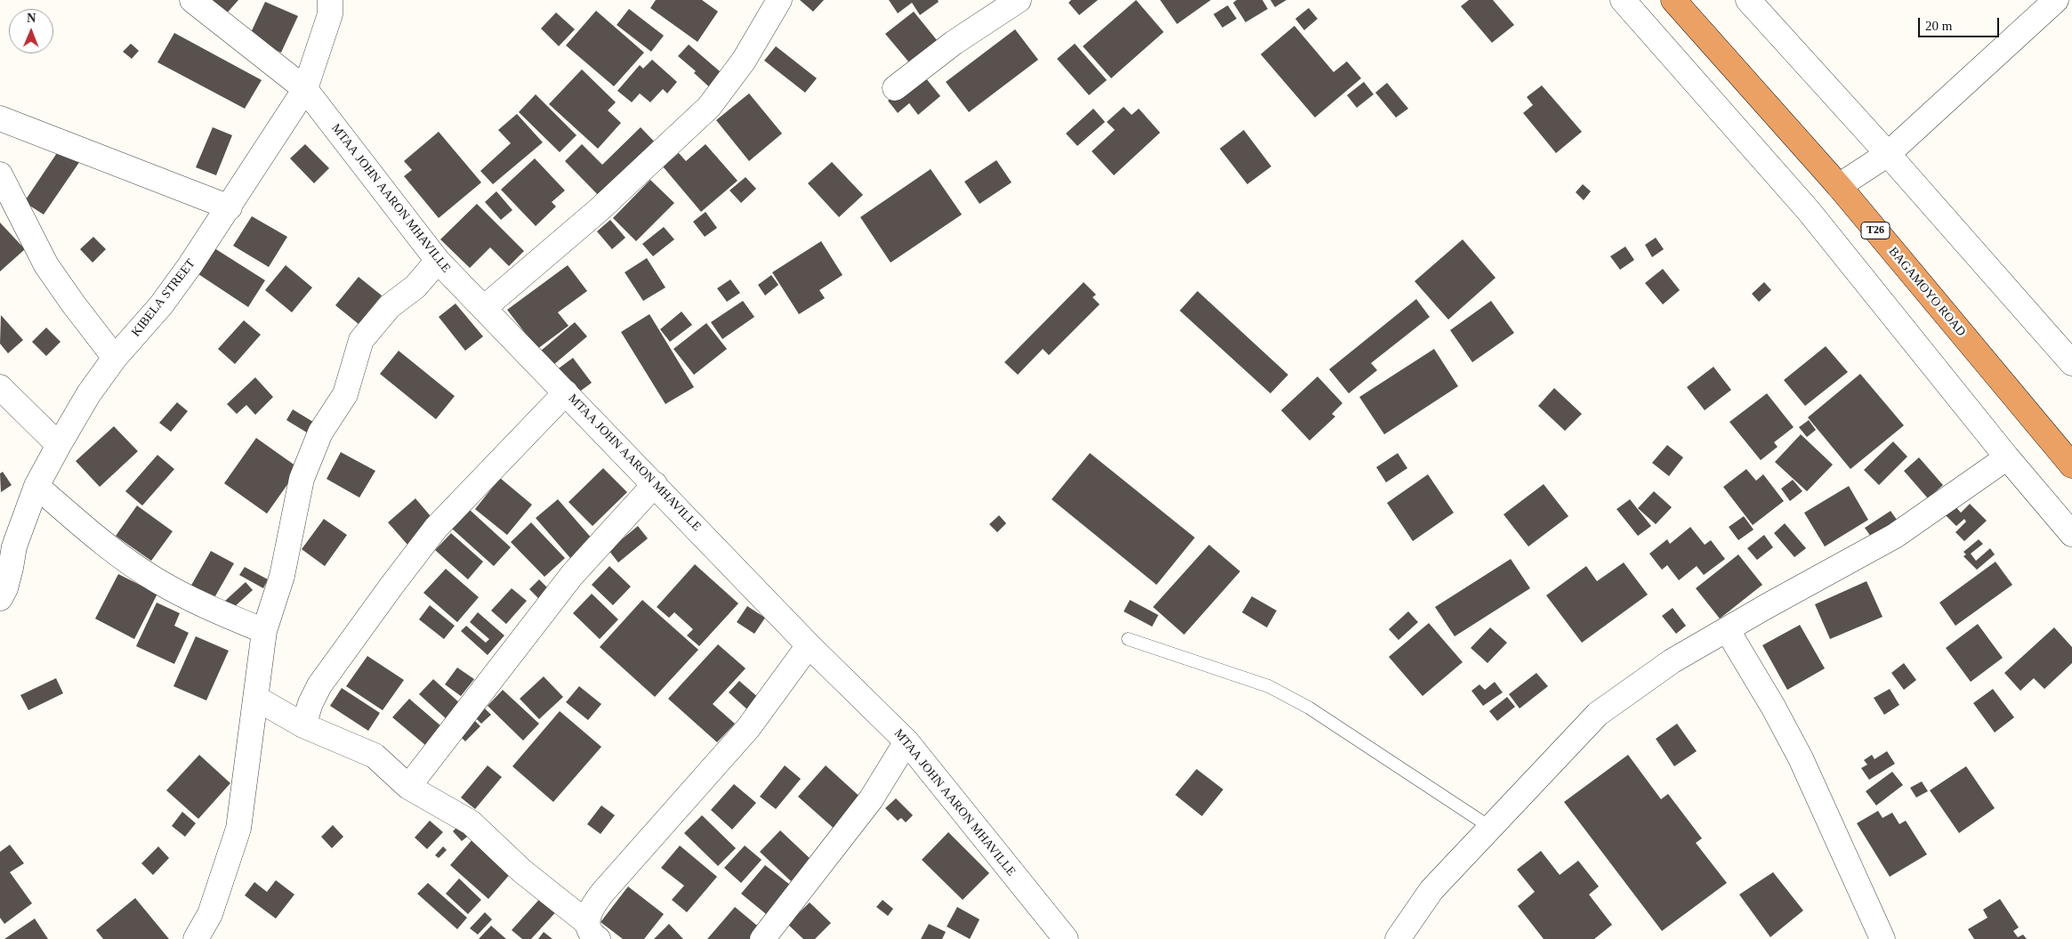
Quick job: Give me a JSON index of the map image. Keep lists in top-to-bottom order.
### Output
{
  "streets": {
    "highway": ["T26", "BAGAMOYO ROAD"],
    "street": ["MTAA JOHN AARON MHAVILLE", "KIBELA STREET"]
  },
  "crossings": [
    ["MTAA JOHN AARON MHAVILLE", "KIBELA STREET"]
  ],
  "scale_bar": "20 m",
  "north": "top"
}
